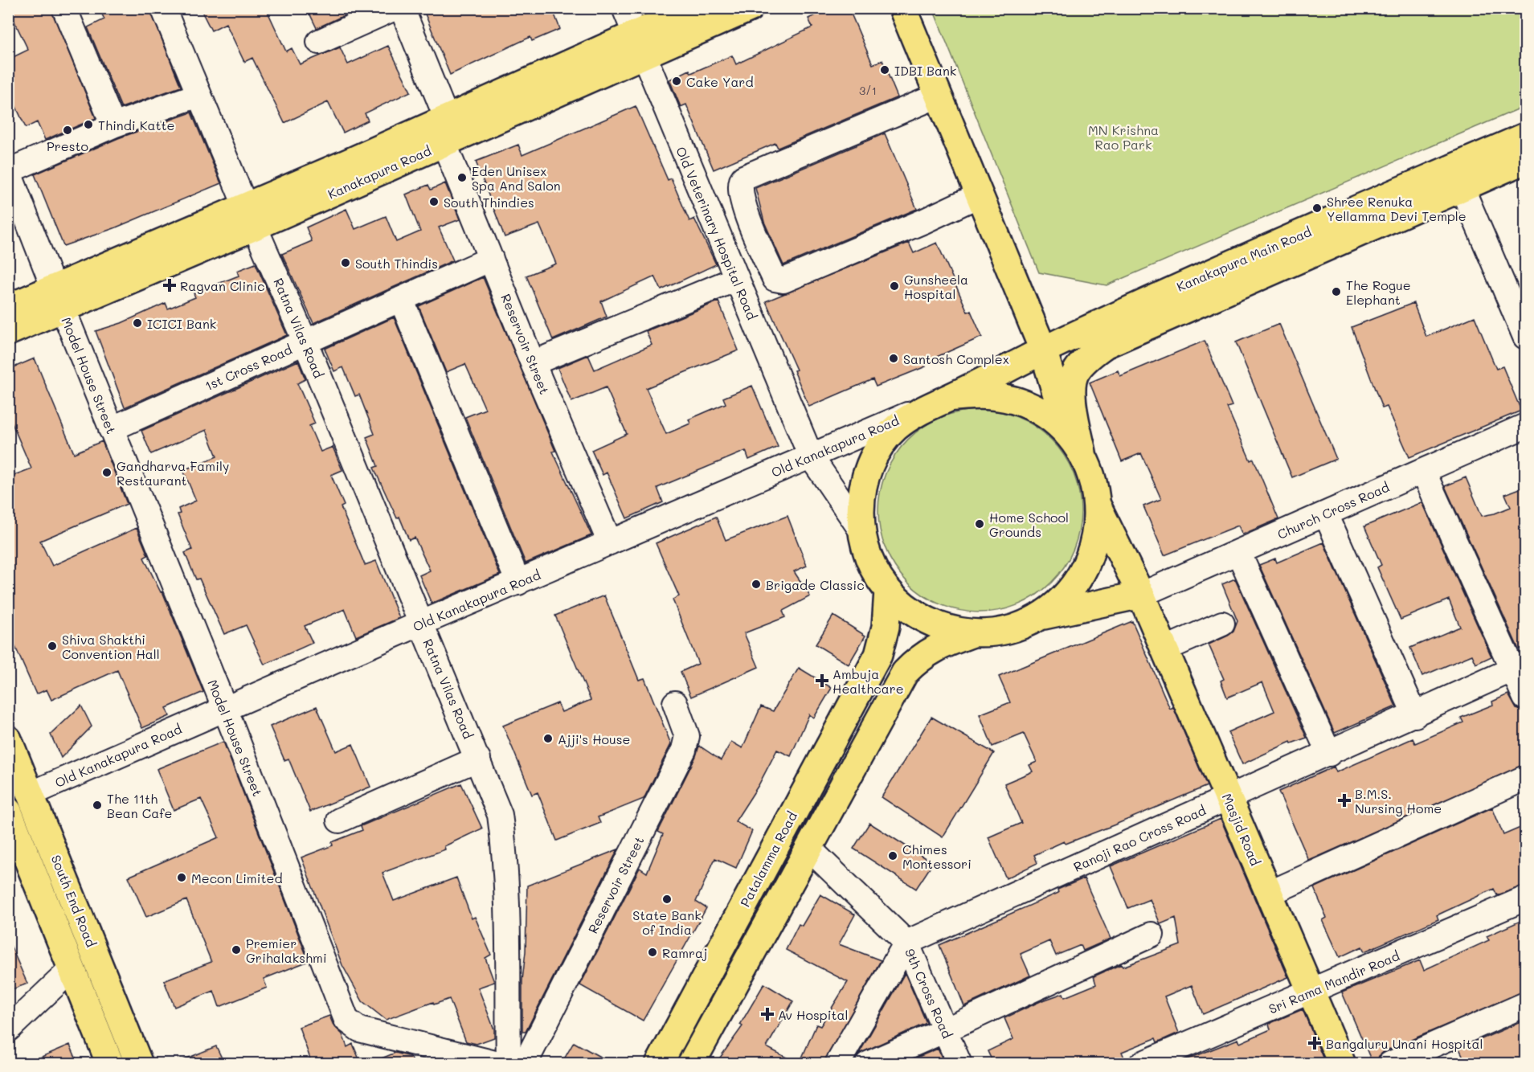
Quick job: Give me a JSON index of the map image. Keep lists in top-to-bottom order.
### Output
{
  "streets": {
    "main road": [
      "Kanakapura Road",
      "Kanakapura Main Road",
      "Masjid Road",
      "Patalamma Road",
      "South End Road"
    ],
    "street": [
      "Old Veterinary Hospital Road",
      "Ratna Vilas Road",
      "Reservoir Street",
      "1st Cross Road",
      "Model House Street",
      "Old Kanakapura Road",
      "Church Cross Road",
      "Ranoji Rao Cross Road",
      "Sri Rama Mandir Road",
      "9th Cross Road"
    ]
  },
  "crossings": [
    ["Kanakapura Road", "Old Veterinary Hospital Road"],
    ["Kanakapura Road", "Ratna Vilas Road"],
    ["Kanakapura Road", "Reservoir Street"],
    ["Kanakapura Road", "Model House Street"],
    ["Old Veterinary Hospital Road", "Old Kanakapura Road"],
    ["Ratna Vilas Road", "1st Cross Road"],
    ["Ratna Vilas Road", "Old Kanakapura Road"],
    ["Reservoir Street", "1st Cross Road"],
    ["Reservoir Street", "Old Kanakapura Road"],
    ["1st Cross Road", "Model House Street"],
    ["Model House Street", "Old Kanakapura Road"],
    ["Old Kanakapura Road", "South End Road"],
    ["Church Cross Road", "Masjid Road"],
    ["Masjid Road", "Ranoji Rao Cross Road"],
    ["Masjid Road", "Sri Rama Mandir Road"],
    ["Ranoji Rao Cross Road", "9th Cross Road"]
  ],
  "parks": ["MN Krishna Rao Park"],
  "places": {
    "other": [
      "IDBI Bank",
      "Cake Yard",
      "Thindi Katte",
      "Presto",
      "Eden Unisex Spa And Salon",
      "South Thindies",
      "Shree Renuka Yellamma Devi Temple",
      "South Thindis",
      "Gunsheela Hospital",
      "The Rogue Elephant",
      "ICICI Bank",
      "Santosh Complex",
      "Gandharva Family Restaurant",
      "Home School Grounds",
      "Brigade Classic",
      "Shiva Shakthi Convention Hall",
      "Ajji's House",
      "The 11th Bean Cafe",
      "Chimes Montessori",
      "Mecon Limited",
      "State Bank of India",
      "Premier Grihalakshmi",
      "Ramraj"
    ],
    "health": [
      "Ragvan Clinic",
      "Ambuja Healthcare",
      "B.M.S. Nursing Home",
      "Av Hospital",
      "Bangaluru Unani Hospital"
    ]
  },
  "house_numbers": ["3/1"]
}
